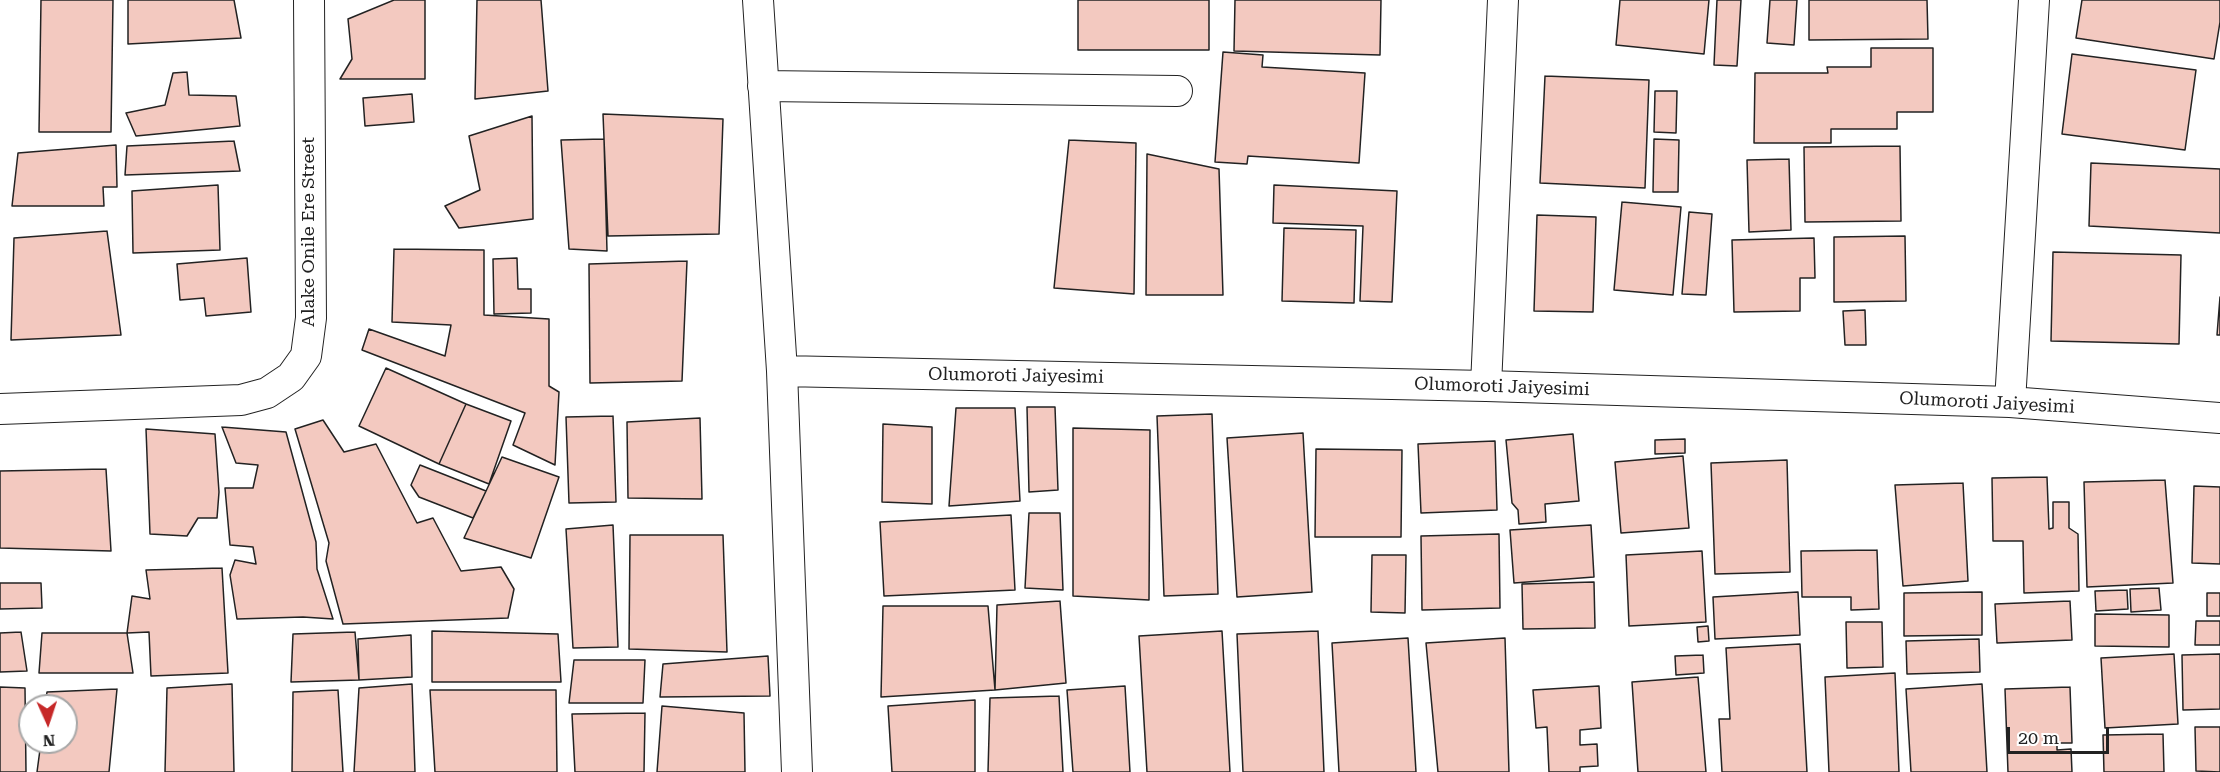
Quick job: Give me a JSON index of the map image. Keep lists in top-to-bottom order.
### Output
{
  "streets": {
    "street": ["Alake Onile Ere Street", "Olumoroti Jaiyesimi"]
  },
  "scale_bar": "20 m",
  "north": "bottom"
}
